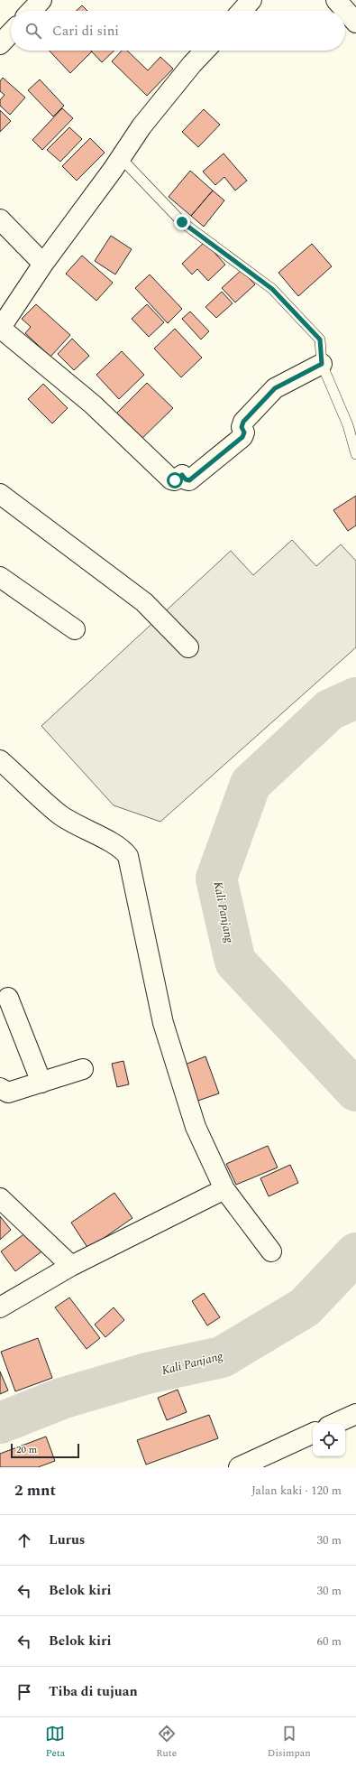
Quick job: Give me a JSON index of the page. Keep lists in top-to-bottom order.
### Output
{
  "water": ["Kali Panjang"],
  "scale_bar": "20 m",
  "page": {
    "search": "Cari di sini",
    "scale": "20 m",
    "heading": ["2 mnt", "Jalan kaki · 120 m"],
    "list": [
      ["Lurus", "30 m"],
      ["Belok kiri", "30 m"],
      ["Belok kiri", "60 m"],
      "Tiba di tujuan"
    ],
    "nav": ["Peta", "Rute", "Disimpan"]
  }
}
